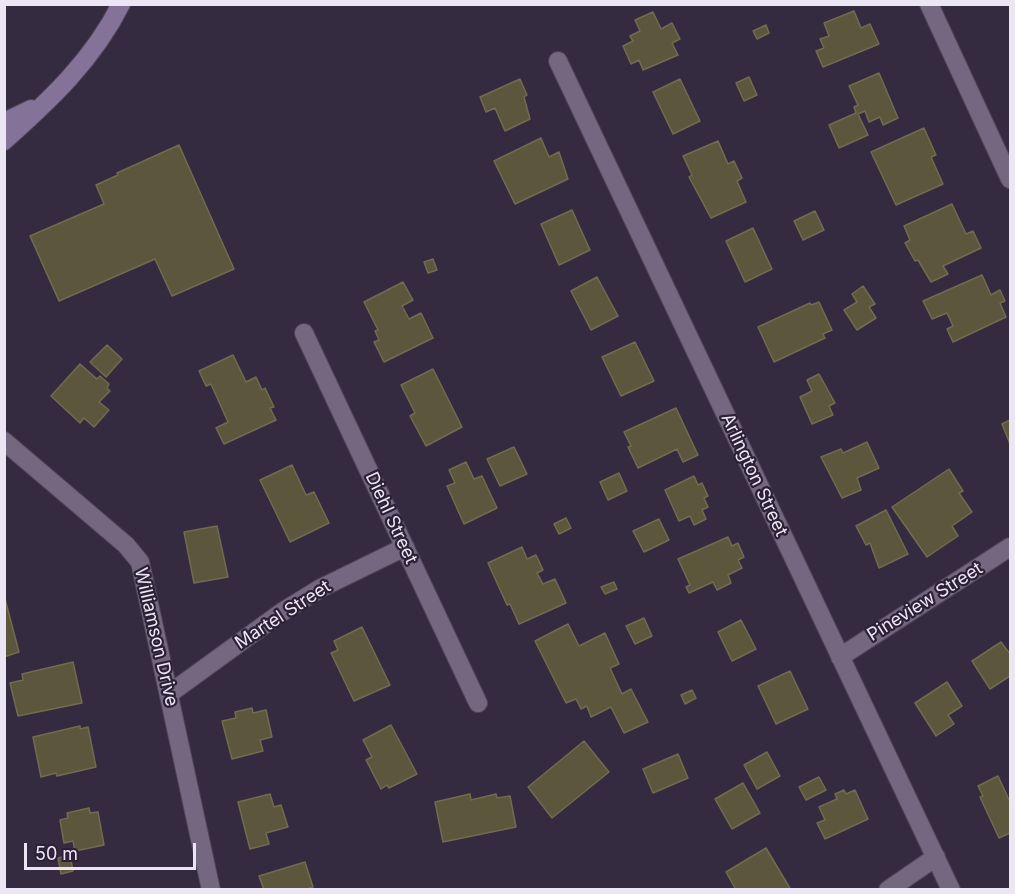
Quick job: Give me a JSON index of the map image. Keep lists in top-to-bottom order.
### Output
{
  "streets": {
    "street": [
      "Arlington Street",
      "Diehl Street",
      "Pineview Street",
      "Martel Street",
      "Williamson Drive"
    ]
  },
  "crossings": [
    ["Arlington Street", "Pineview Street"],
    ["Diehl Street", "Martel Street"],
    ["Martel Street", "Williamson Drive"]
  ],
  "scale_bar": "50 m"
}
